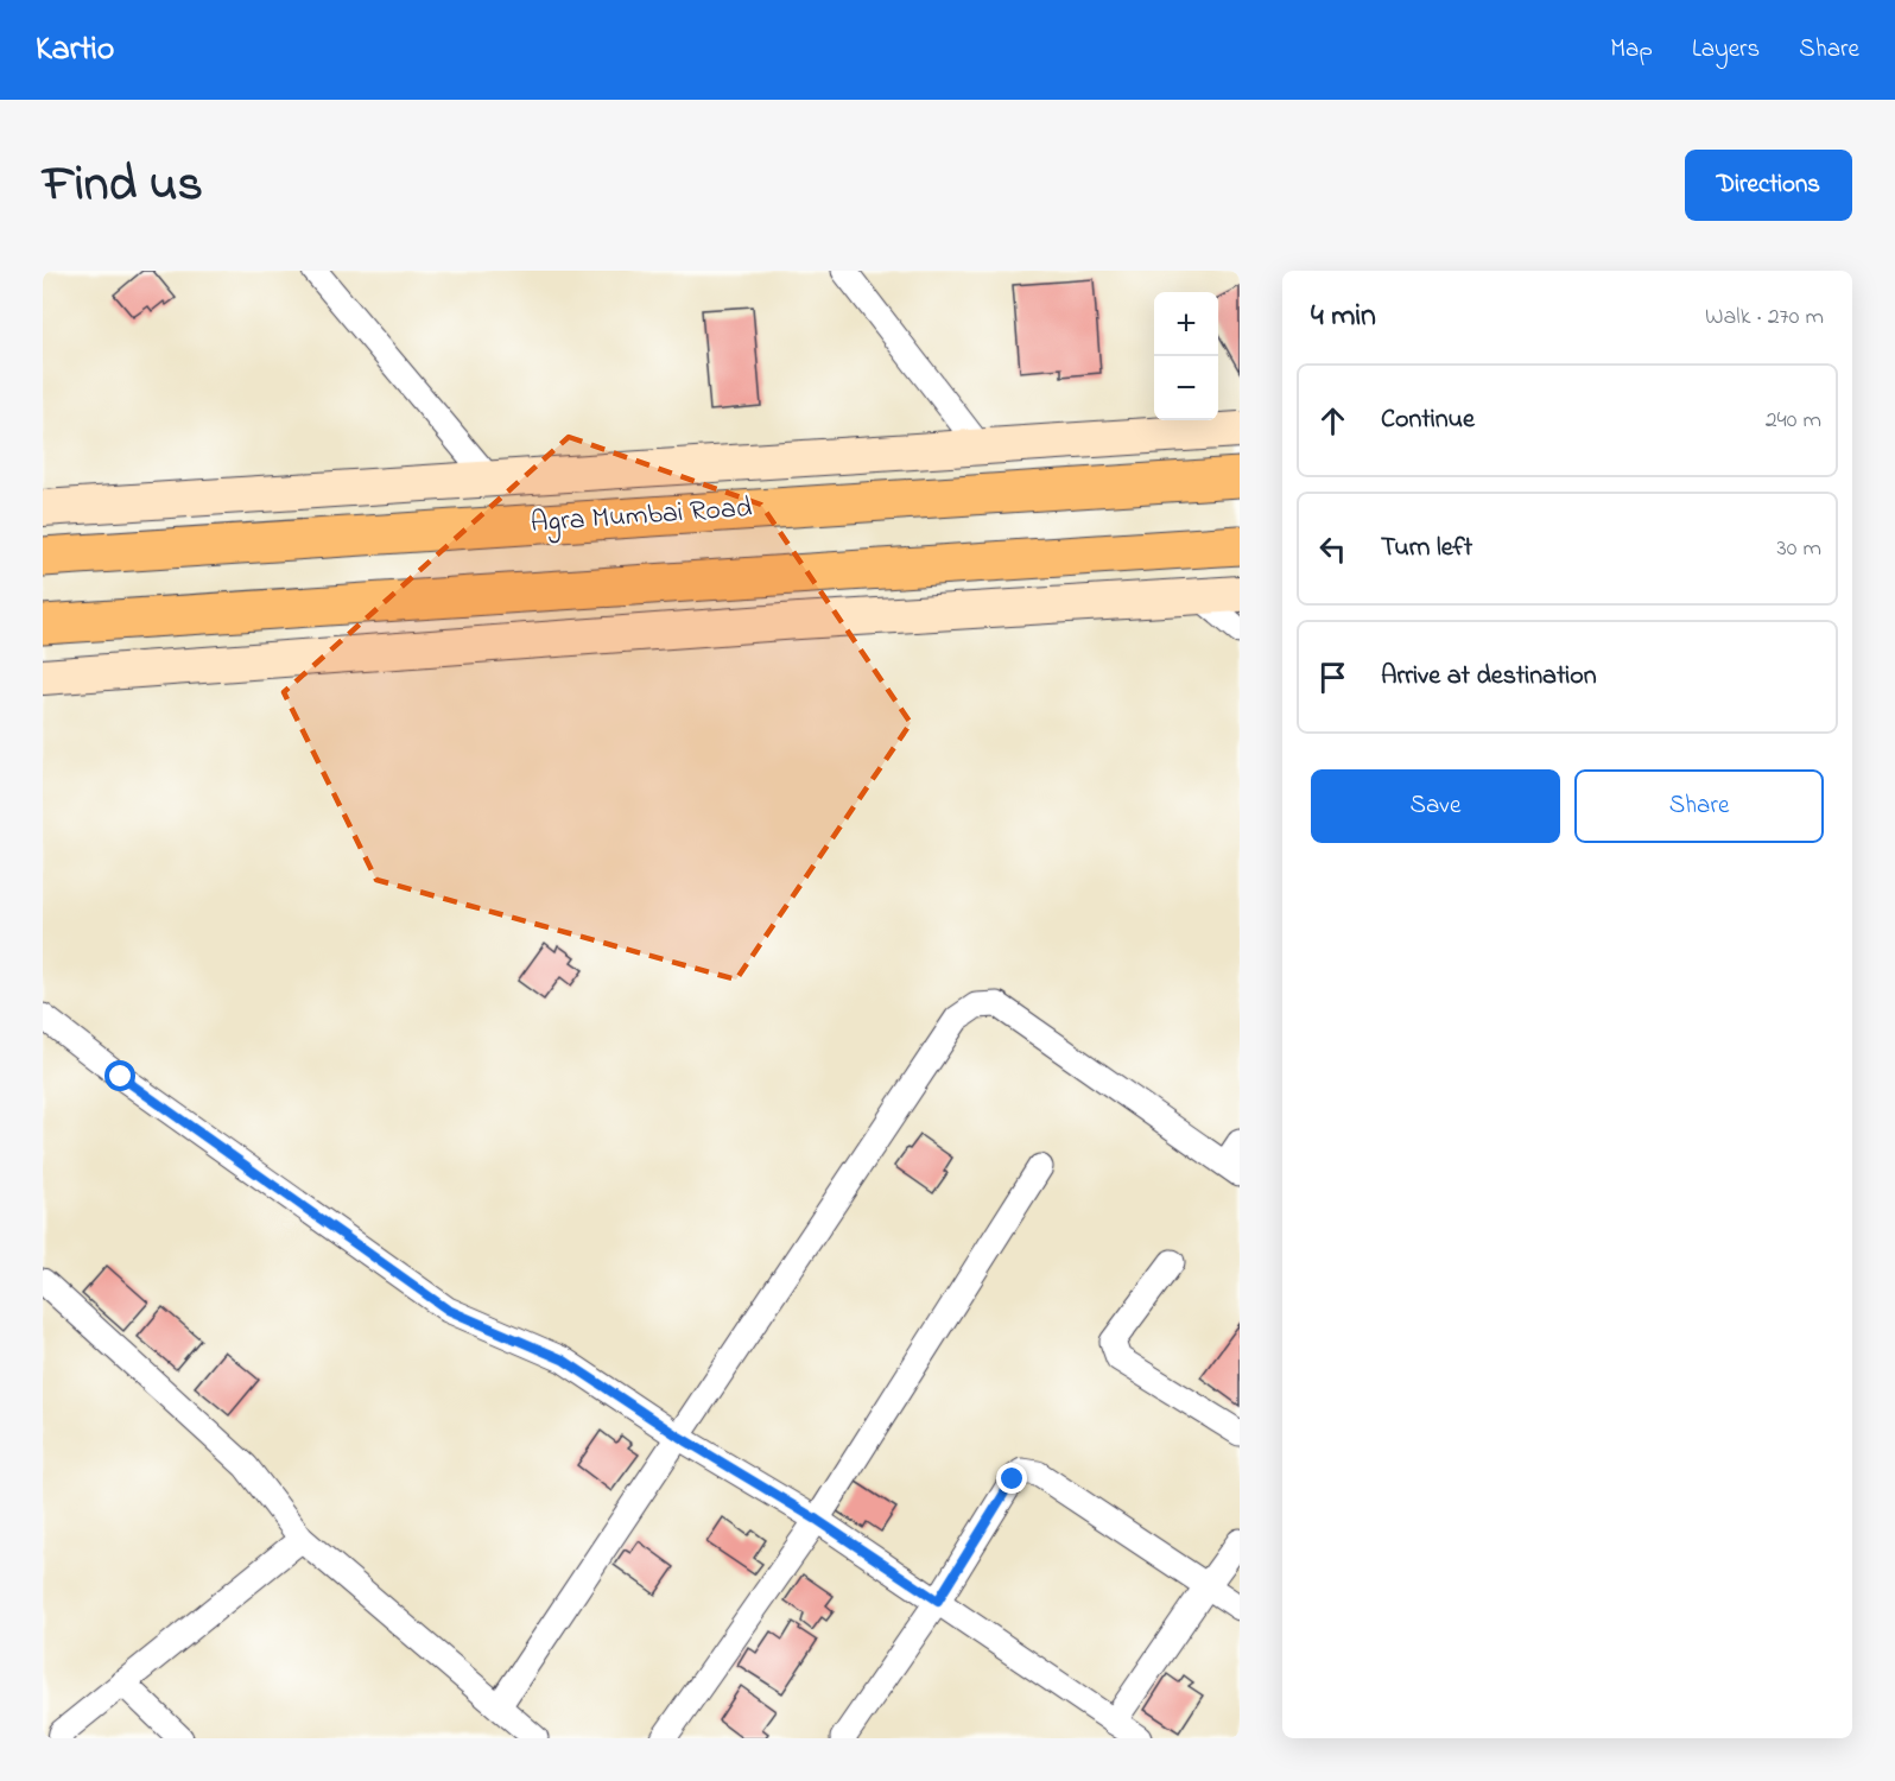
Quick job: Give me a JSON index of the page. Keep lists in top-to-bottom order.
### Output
{
  "streets": {
    "highway": ["Agra Mumbai Road"]
  },
  "page": {
    "header": "Kartio",
    "nav": ["Map", "Layers", "Share"],
    "title": "Find us",
    "buttons": [
      "Directions",
      ["Save", "Share"]
    ],
    "heading": ["4 min", "Walk · 270 m"],
    "map_buttons": ["+", "−"],
    "list": [
      ["Continue", "240 m"],
      ["Turn left", "30 m"],
      "Arrive at destination"
    ]
  }
}
